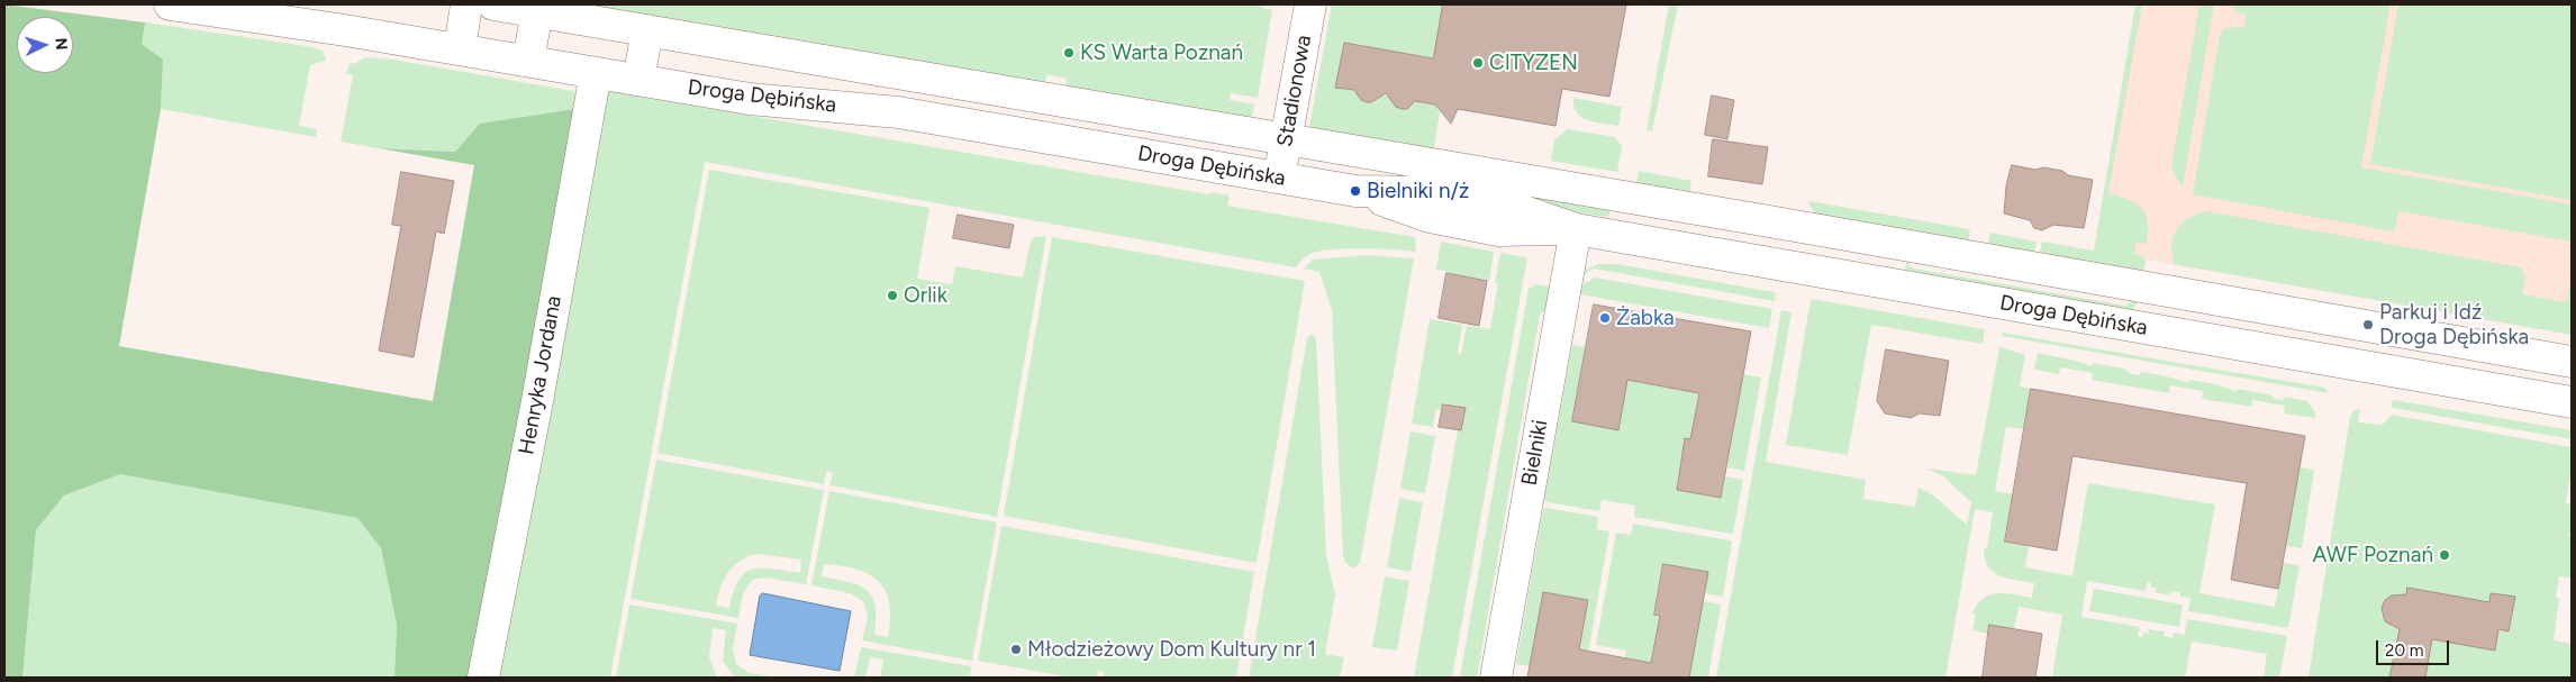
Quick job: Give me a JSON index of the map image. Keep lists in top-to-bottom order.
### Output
{
  "streets": {
    "street": [
      "Stadionowa",
      "Droga Dębińska",
      "Henryka Jordana",
      "Bielniki"
    ]
  },
  "crossings": [
    ["Stadionowa", "Droga Dębińska"],
    ["Droga Dębińska", "Henryka Jordana"],
    ["Droga Dębińska", "Bielniki"]
  ],
  "places": [
    "KS Warta Poznań",
    "CITYZEN",
    "Bielniki n/ż",
    "Orlik",
    "Żabka",
    "Parkuj i Idź Droga Dębińska",
    "AWF Poznań",
    "Młodzieżowy Dom Kultury nr 1"
  ],
  "scale_bar": "20 m",
  "north": "right"
}
